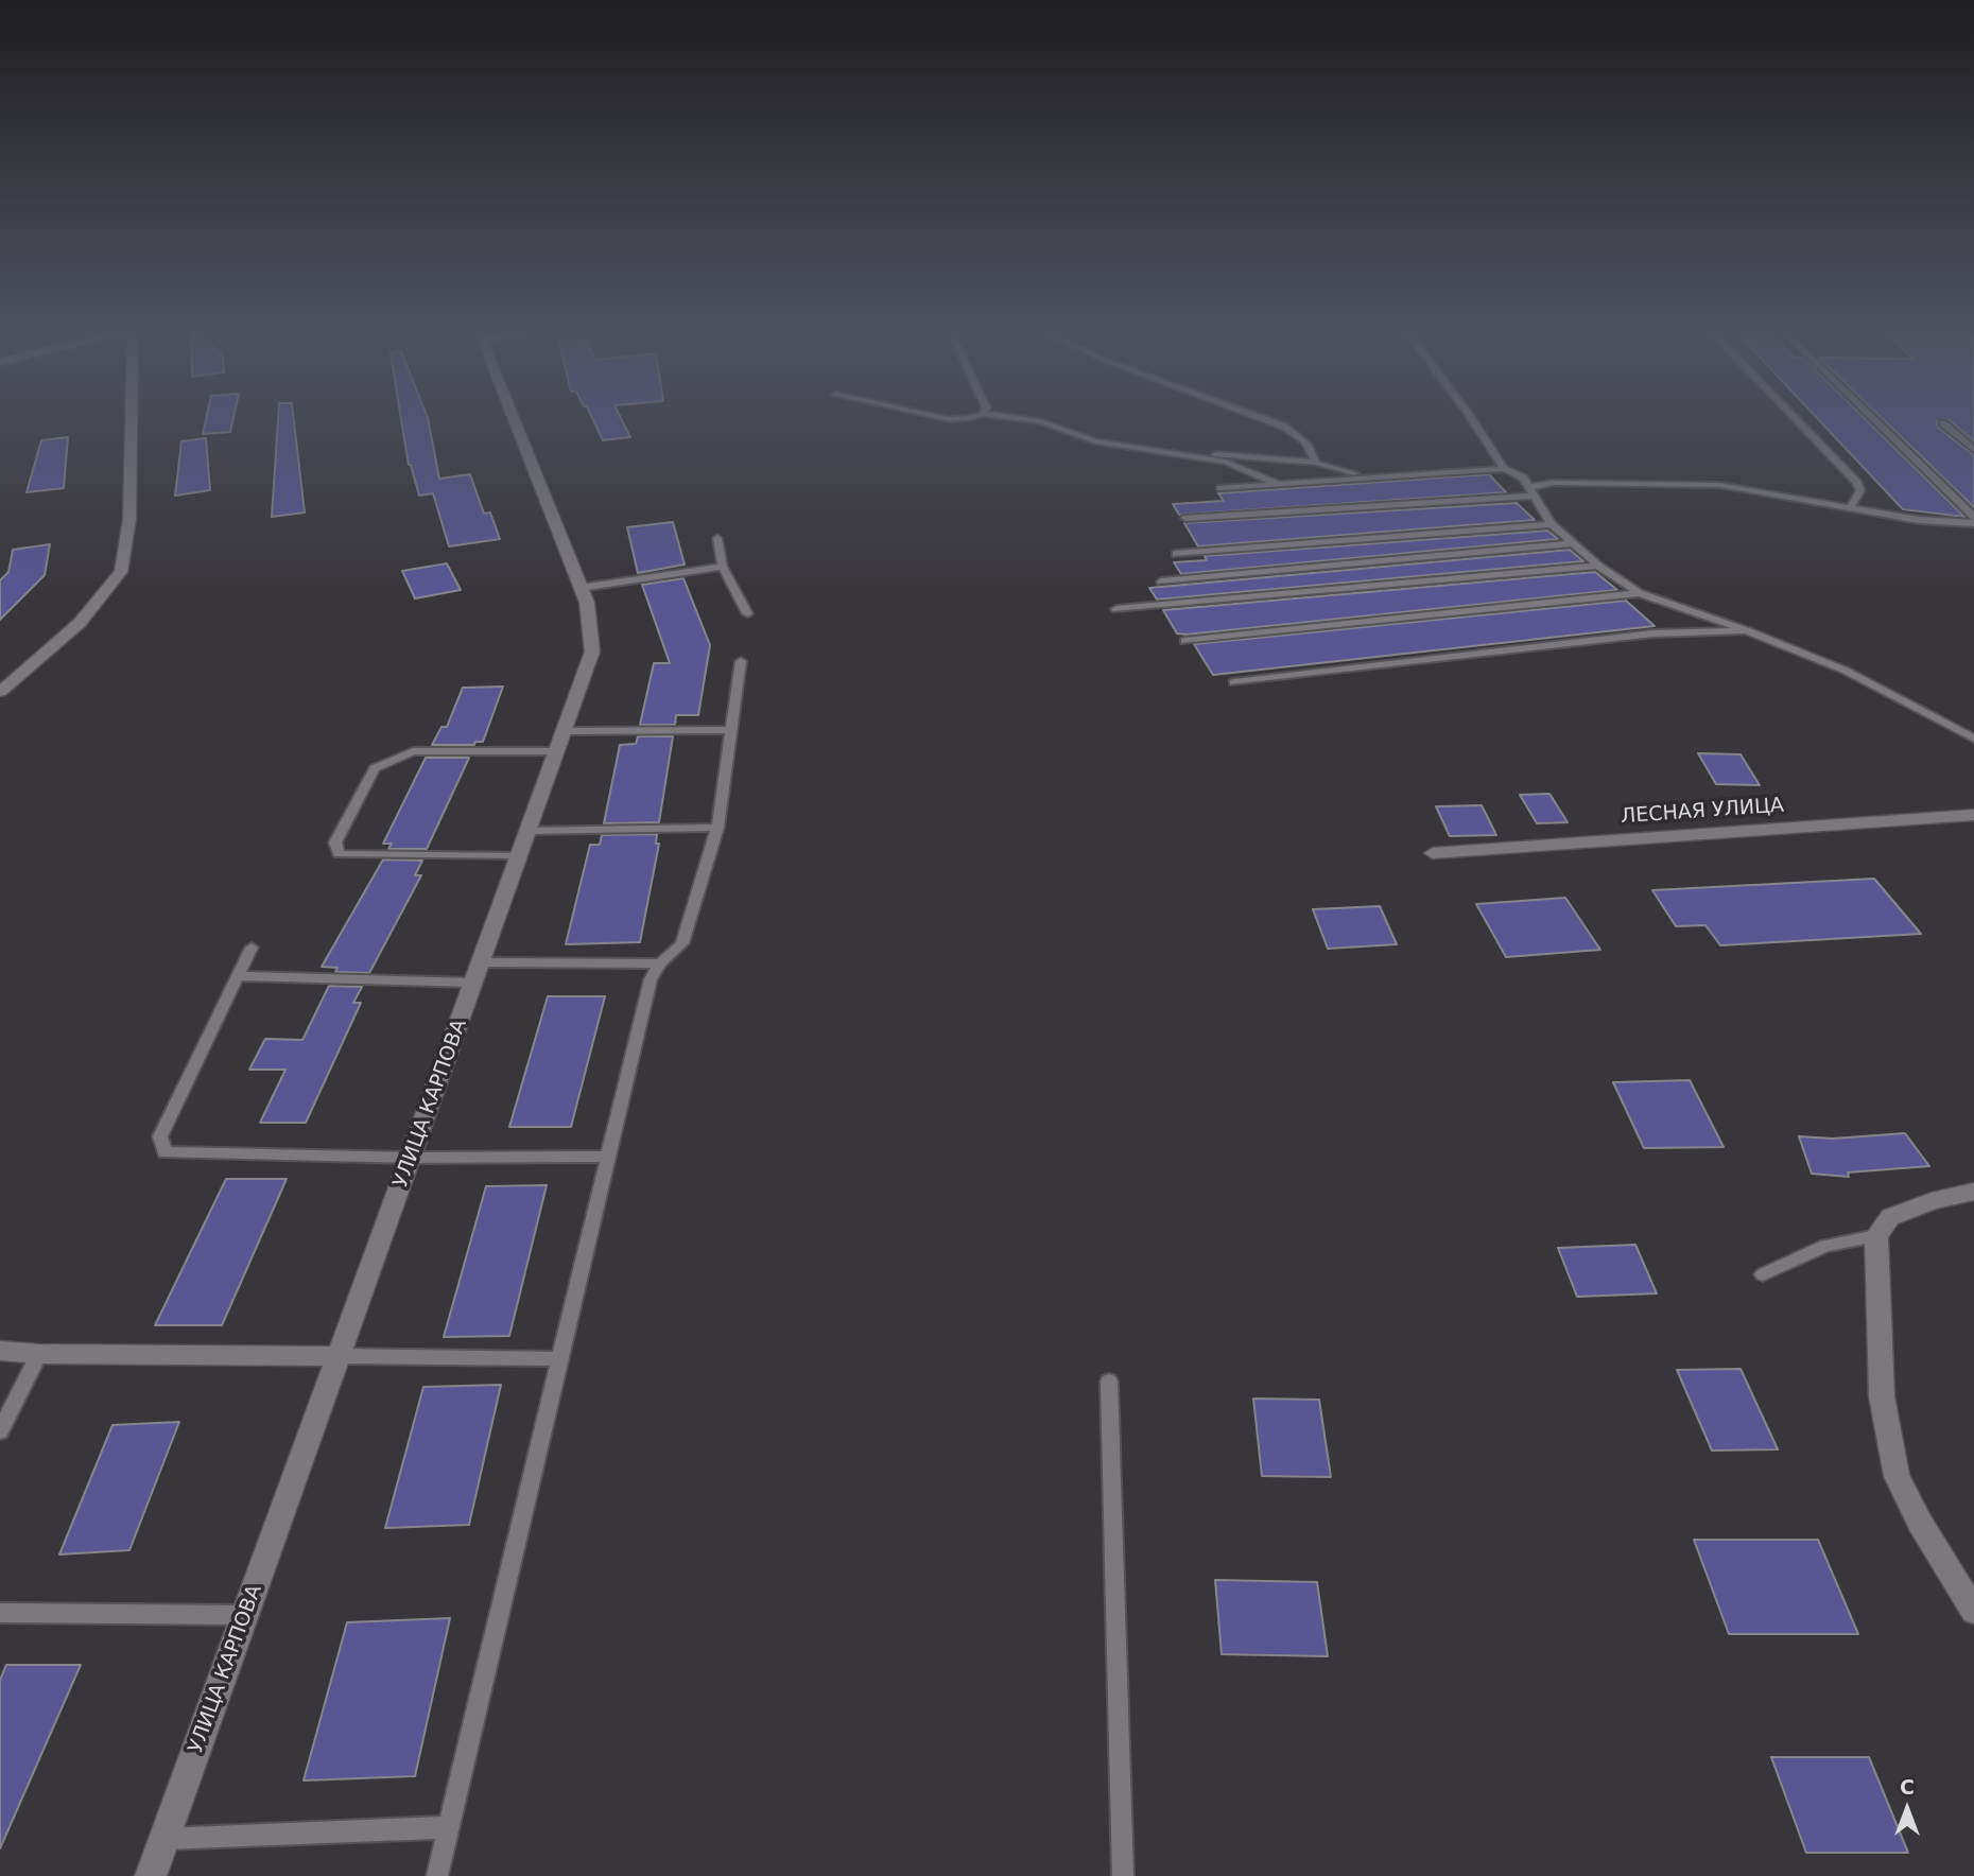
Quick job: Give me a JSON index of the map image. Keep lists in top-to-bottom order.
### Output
{
  "streets": {
    "street": ["ЛЕСНАЯ УЛИЦА", "УЛИЦА КАРПОВА"]
  },
  "north": "top"
}
